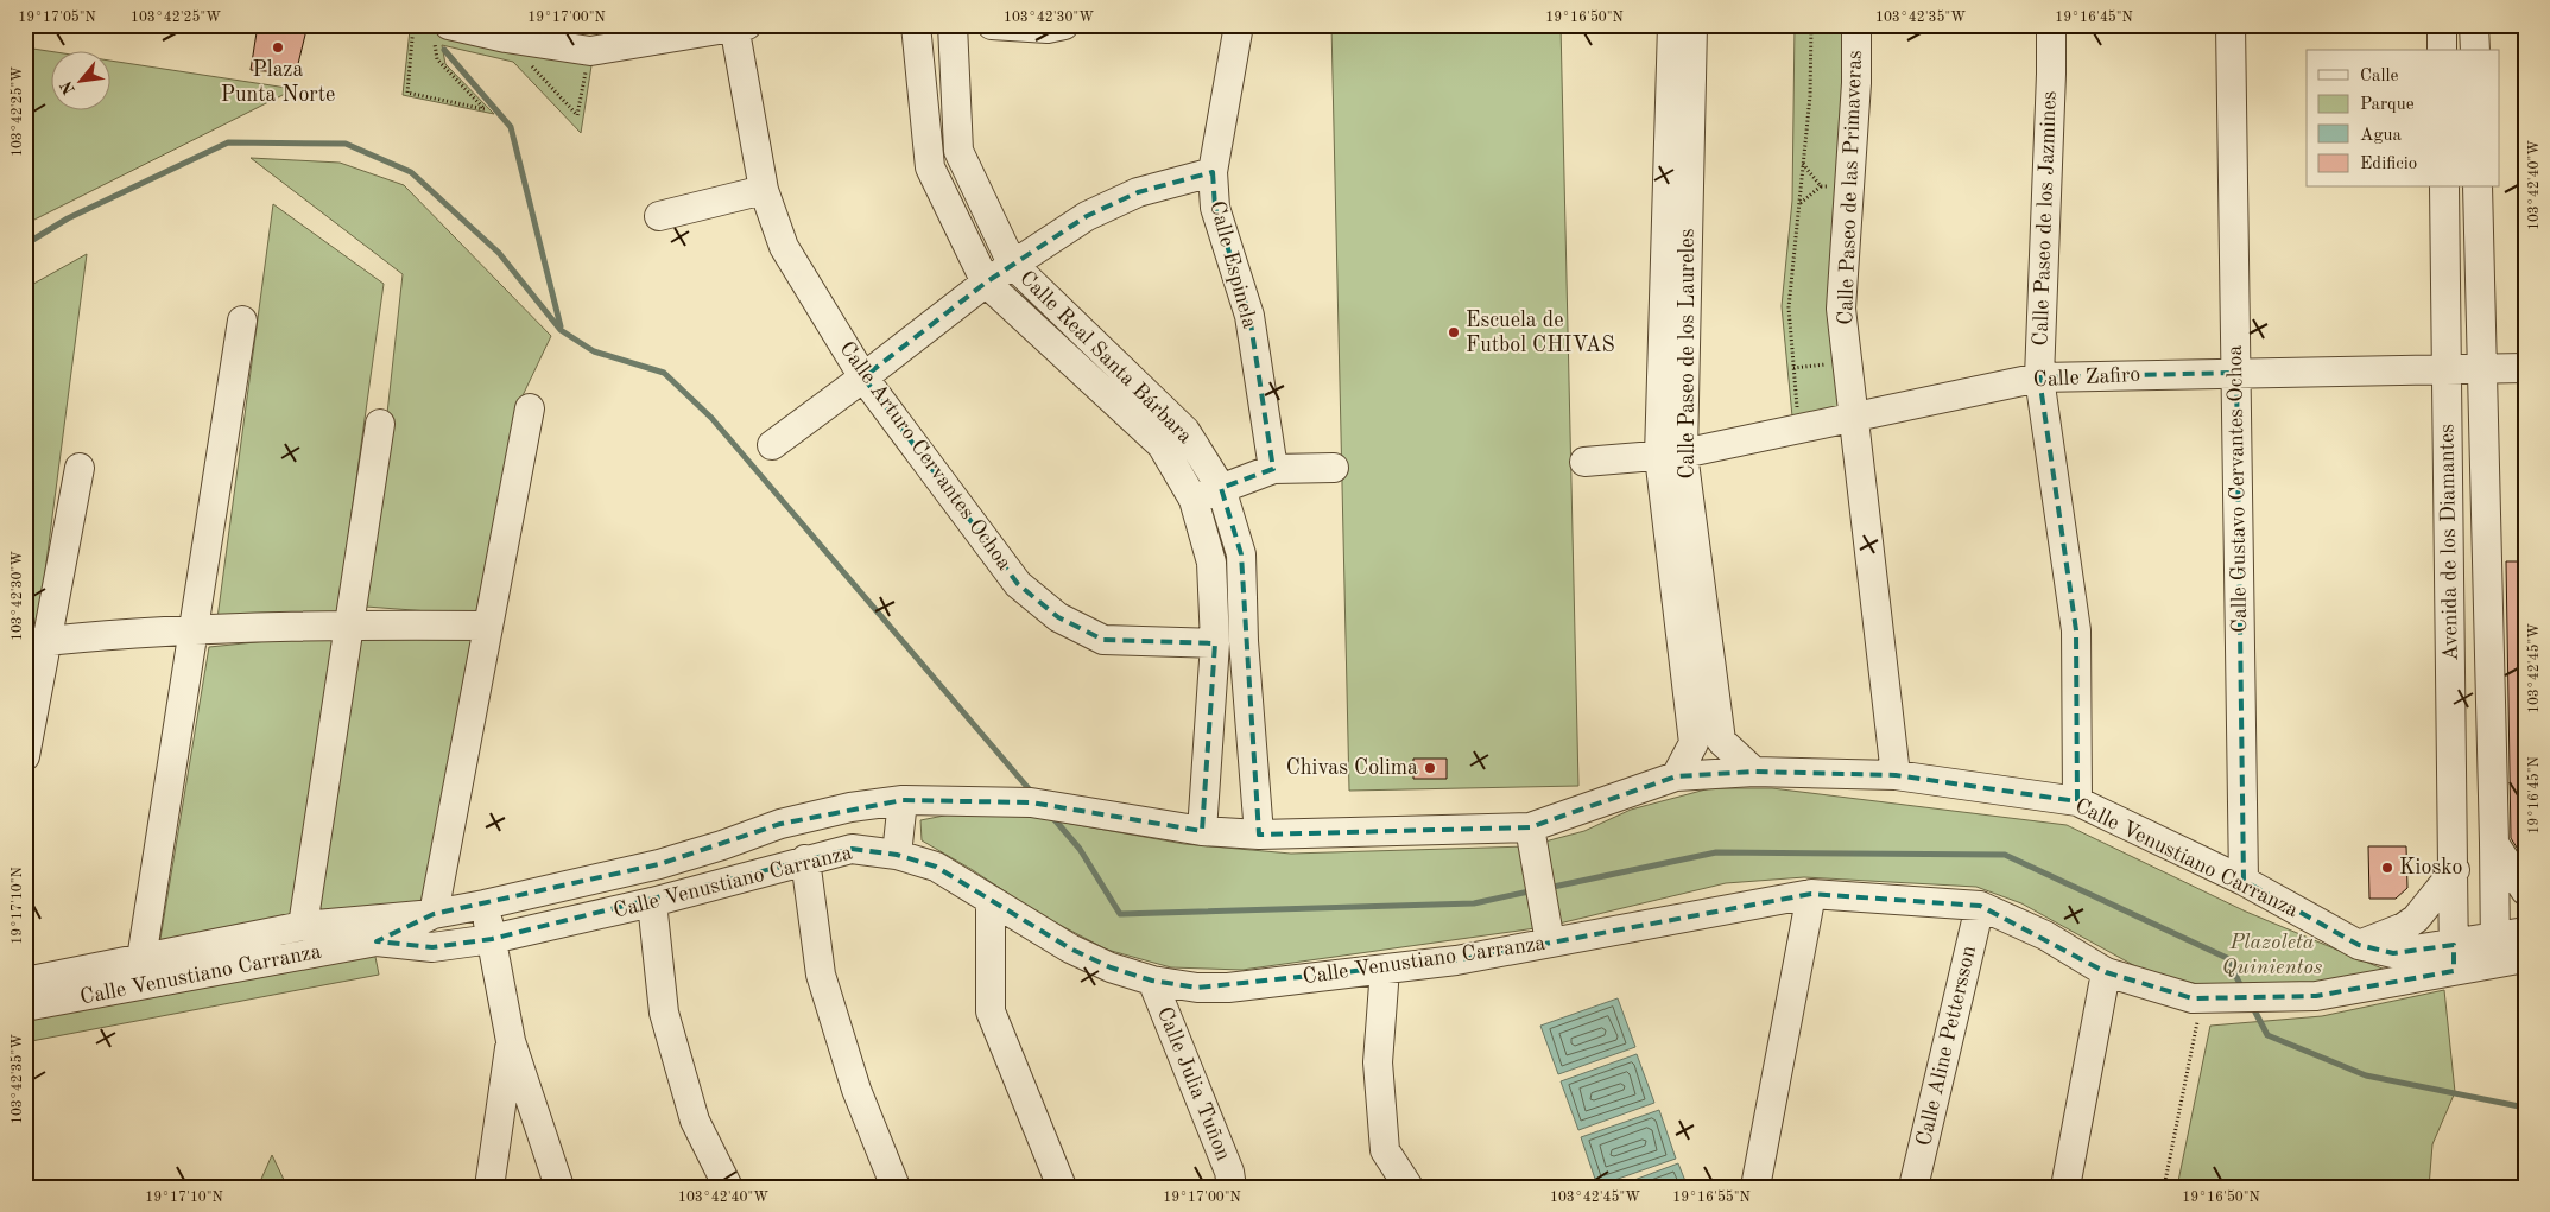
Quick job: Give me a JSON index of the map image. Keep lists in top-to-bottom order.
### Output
{
  "streets": {
    "street": [
      "Calle Paseo de las Primaveras",
      "Calle Paseo de los Jazmines",
      "Calle Espinela",
      "Calle Paseo de los Laureles",
      "Calle Real Santa Bárbara",
      "Calle Zafiro",
      "Calle Arturo Cervantes Ochoa",
      "Calle Gustavo Cervantes Ochoa",
      "Avenida de los Diamantes",
      "Calle Venustiano Carranza",
      "Calle Aline Pettersson",
      "Calle Julia Tuñon"
    ]
  },
  "crossings": [
    ["Calle Paseo de las Primaveras", "Calle Zafiro"],
    ["Calle Paseo de las Primaveras", "Calle Venustiano Carranza"],
    ["Calle Paseo de los Jazmines", "Calle Zafiro"],
    ["Calle Paseo de los Jazmines", "Calle Venustiano Carranza"],
    ["Calle Paseo de los Laureles", "Calle Zafiro"],
    ["Calle Paseo de los Laureles", "Calle Venustiano Carranza"],
    ["Calle Real Santa Bárbara", "Calle Arturo Cervantes Ochoa"],
    ["Calle Real Santa Bárbara", "Calle Venustiano Carranza"],
    ["Calle Zafiro", "Calle Gustavo Cervantes Ochoa"],
    ["Calle Zafiro", "Avenida de los Diamantes"],
    ["Calle Gustavo Cervantes Ochoa", "Calle Venustiano Carranza"],
    ["Avenida de los Diamantes", "Calle Venustiano Carranza"],
    ["Calle Venustiano Carranza", "Calle Aline Pettersson"],
    ["Calle Venustiano Carranza", "Calle Julia Tuñon"]
  ],
  "parks": ["Plazoleta Quinientos"],
  "places": [
    "Plaza Punta Norte",
    "Escuela de Futbol CHIVAS",
    "Chivas Colima",
    "Kiosko"
  ],
  "legend": [
    "Calle",
    "Parque",
    "Agua",
    "Edificio"
  ],
  "north": "bottom left",
  "coordinates": [
    "19°17'05\"N",
    "103°42'25\"W",
    "19°17'00\"N",
    "103°42'30\"W",
    "19°16'50\"N",
    "103°42'35\"W",
    "19°16'45\"N",
    "103°42'40\"W",
    "103°42'45\"W",
    "19°17'10\"N",
    "19°16'55\"N"
  ]
}
